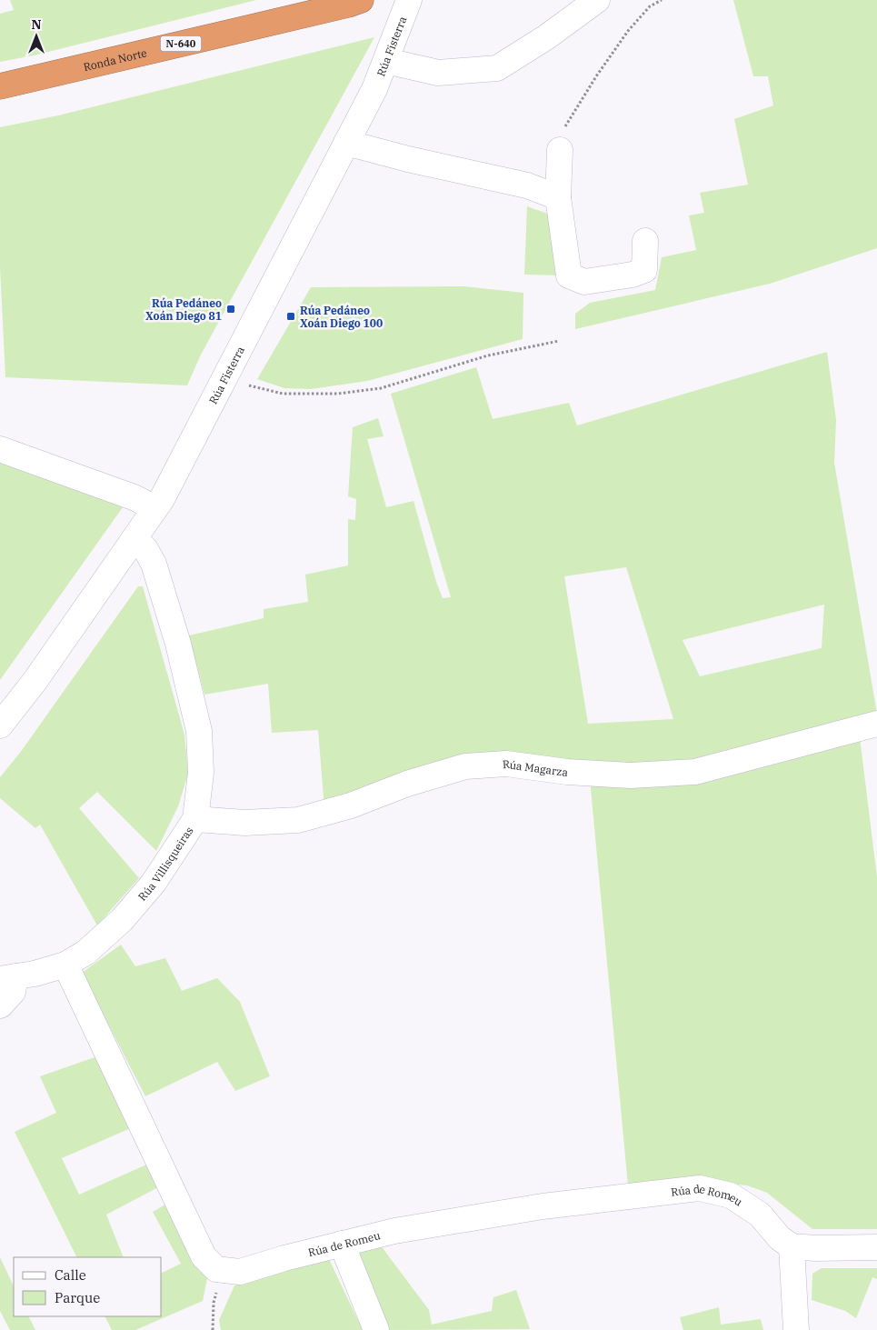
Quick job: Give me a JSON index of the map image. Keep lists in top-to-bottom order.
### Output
{
  "streets": {
    "highway": ["N-640", "Ronda Norte"],
    "street": [
      "Rúa Fisterra",
      "Rúa Magarza",
      "Rúa Villisqueiras",
      "Rúa de Romeu"
    ]
  },
  "crossings": [
    ["Rúa Fisterra", "Rúa Villisqueiras"],
    ["Rúa Magarza", "Rúa Villisqueiras"]
  ],
  "places": {
    "transit": ["Rúa Pedáneo Xoán Diego 81", "Rúa Pedáneo Xoán Diego 100"]
  },
  "legend": ["Calle", "Parque"],
  "north": "top"
}
